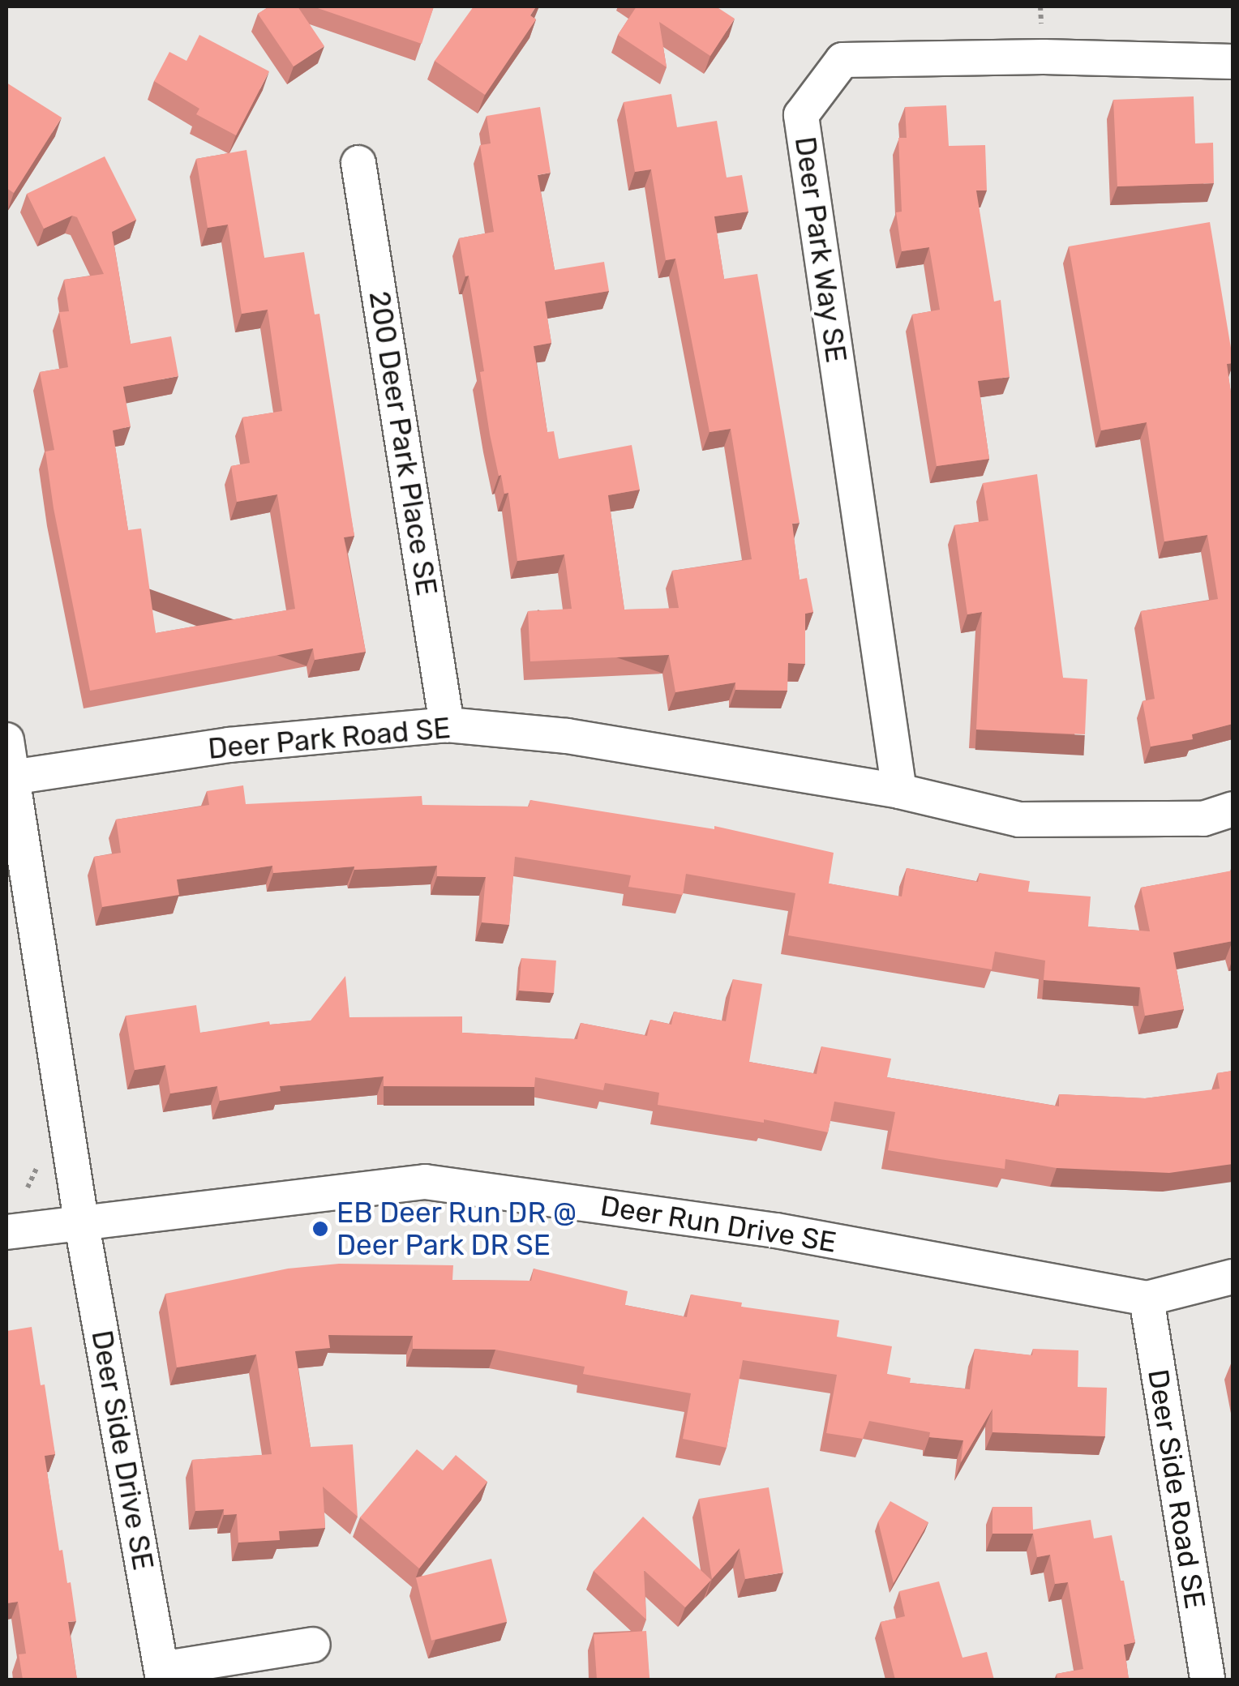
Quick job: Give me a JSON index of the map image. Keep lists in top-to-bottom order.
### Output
{
  "streets": {
    "street": [
      "Deer Park Way SE",
      "200 Deer Park Place SE",
      "Deer Park Road SE",
      "Deer Run Drive SE",
      "Deer Side Drive SE",
      "Deer Side Road SE"
    ]
  },
  "crossings": [
    ["Deer Park Way SE", "Deer Park Road SE"],
    ["200 Deer Park Place SE", "Deer Park Road SE"],
    ["Deer Run Drive SE", "Deer Side Drive SE"],
    ["Deer Run Drive SE", "Deer Side Road SE"]
  ],
  "places": ["EB Deer Run DR @ Deer Park DR SE"]
}
